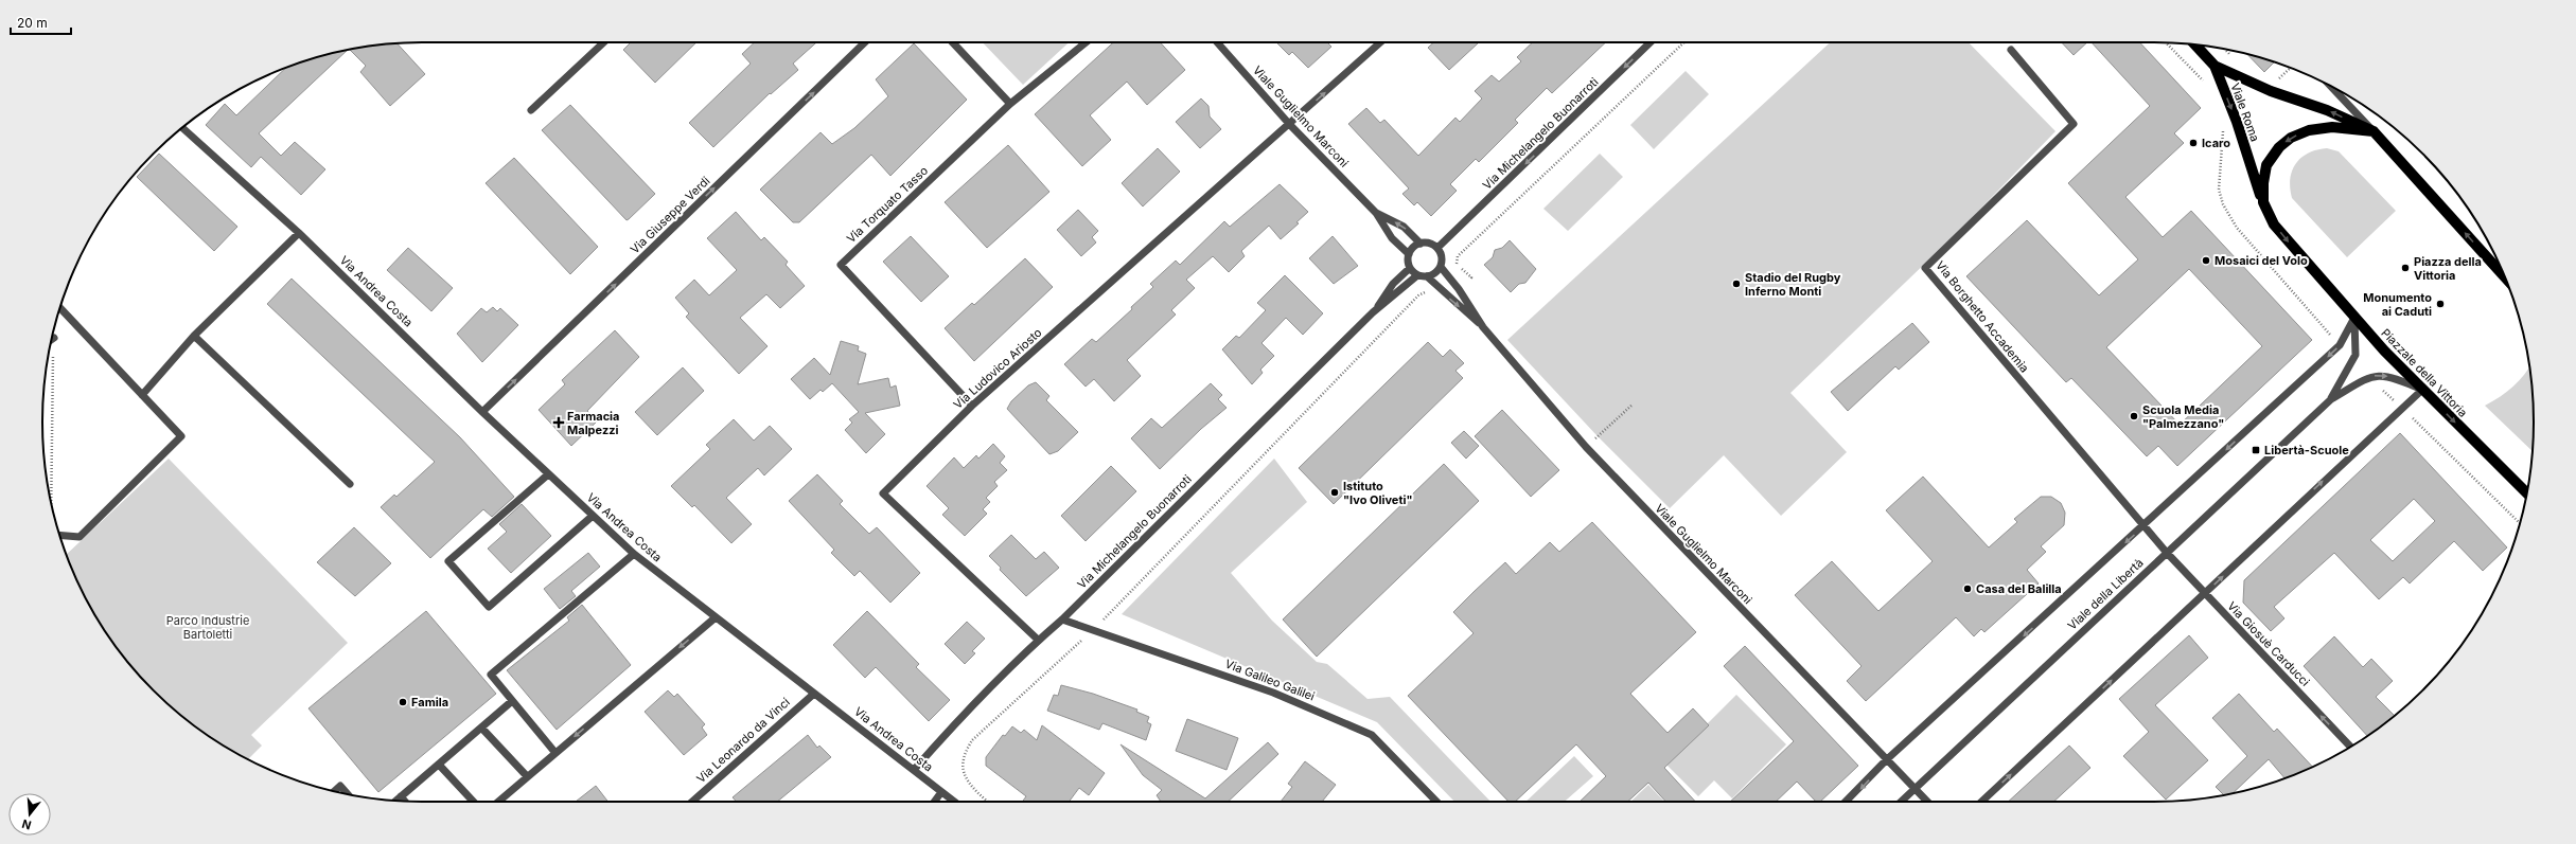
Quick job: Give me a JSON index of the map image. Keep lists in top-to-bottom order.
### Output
{
  "streets": {
    "main road": ["Viale Roma", "Piazzale della Vittoria"],
    "street": [
      "Viale Guglielmo Marconi",
      "Via Michelangelo Buonarroti",
      "Via Torquato Tasso",
      "Via Giuseppe Verdi",
      "Via Andrea Costa",
      "Via Borghetto Accademia",
      "Via Ludovico Ariosto",
      "Viale della Libertà",
      "Via Giosuè Carducci",
      "Via Galileo Galilei",
      "Via Leonardo da Vinci"
    ]
  },
  "crossings": [
    ["Viale Roma", "Piazzale della Vittoria"],
    ["Viale Guglielmo Marconi", "Via Michelangelo Buonarroti"],
    ["Viale Guglielmo Marconi", "Via Ludovico Ariosto"],
    ["Viale Guglielmo Marconi", "Viale della Libertà"],
    ["Via Michelangelo Buonarroti", "Via Andrea Costa"],
    ["Via Michelangelo Buonarroti", "Via Ludovico Ariosto"],
    ["Via Michelangelo Buonarroti", "Via Galileo Galilei"],
    ["Via Torquato Tasso", "Via Ludovico Ariosto"],
    ["Via Giuseppe Verdi", "Via Andrea Costa"],
    ["Via Andrea Costa", "Via Leonardo da Vinci"],
    ["Via Borghetto Accademia", "Viale della Libertà"],
    ["Via Borghetto Accademia", "Via Giosuè Carducci"],
    ["Piazzale della Vittoria", "Viale della Libertà"],
    ["Viale della Libertà", "Via Giosuè Carducci"]
  ],
  "one_way": [
    "Viale Roma",
    "Via Giuseppe Verdi",
    "Piazzale della Vittoria",
    "Via Giosuè Carducci"
  ],
  "parks": ["Parco Industrie Bartoletti"],
  "places": {
    "other": [
      "Icaro",
      "Mosaici del Volo",
      "Piazza della Vittoria",
      "Stadio del Rugby Inferno Monti",
      "Monumento ai Caduti",
      "Scuola Media \"Palmezzano\"",
      "Istituto \"Ivo Oliveti\"",
      "Casa del Balilla",
      "Famila"
    ],
    "health": ["Farmacia Malpezzi"],
    "transit": ["Libertà-Scuole"]
  },
  "scale_bar": "20 m",
  "north": "bottom"
}
